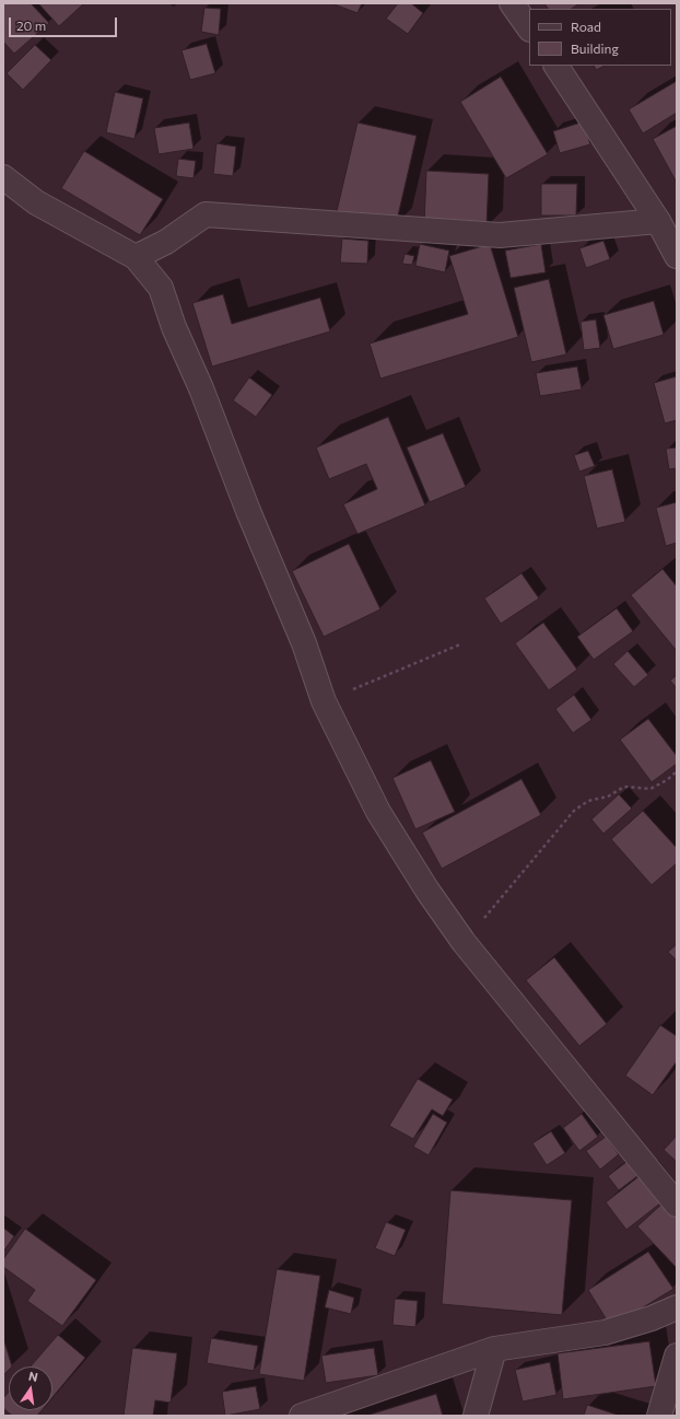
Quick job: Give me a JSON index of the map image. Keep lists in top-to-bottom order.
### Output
{
  "legend": ["Road", "Building"],
  "scale_bar": "20 m",
  "north": "top"
}
